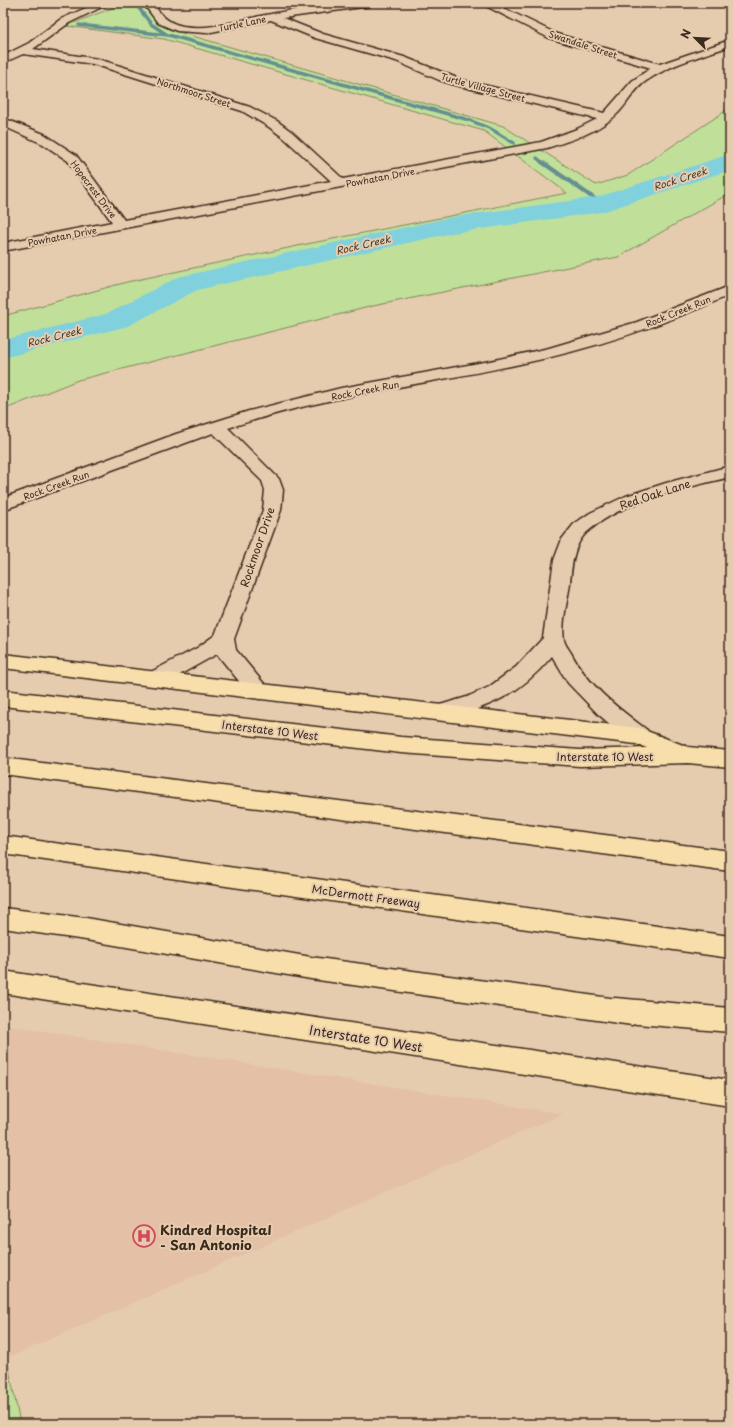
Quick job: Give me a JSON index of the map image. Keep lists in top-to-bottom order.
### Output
{
  "streets": {
    "main road": ["Interstate 10 West", "McDermott Freeway"],
    "street": [
      "Turtle Lane",
      "Swandale Street",
      "Turtle Village Street",
      "Northmoor Street",
      "Powhatan Drive",
      "Hopecrest Drive",
      "Rock Creek Run",
      "Red Oak Lane",
      "Rockmoor Drive"
    ]
  },
  "crossings": [
    ["Turtle Lane", "Turtle Village Street"],
    ["Swandale Street", "Powhatan Drive"],
    ["Turtle Village Street", "Powhatan Drive"],
    ["Northmoor Street", "Powhatan Drive"],
    ["Powhatan Drive", "Hopecrest Drive"],
    ["Rock Creek Run", "Rockmoor Drive"]
  ],
  "water": ["Rock Creek"],
  "places": {
    "hospital": ["Kindred Hospital - San Antonio"]
  },
  "north": "top left"
}
